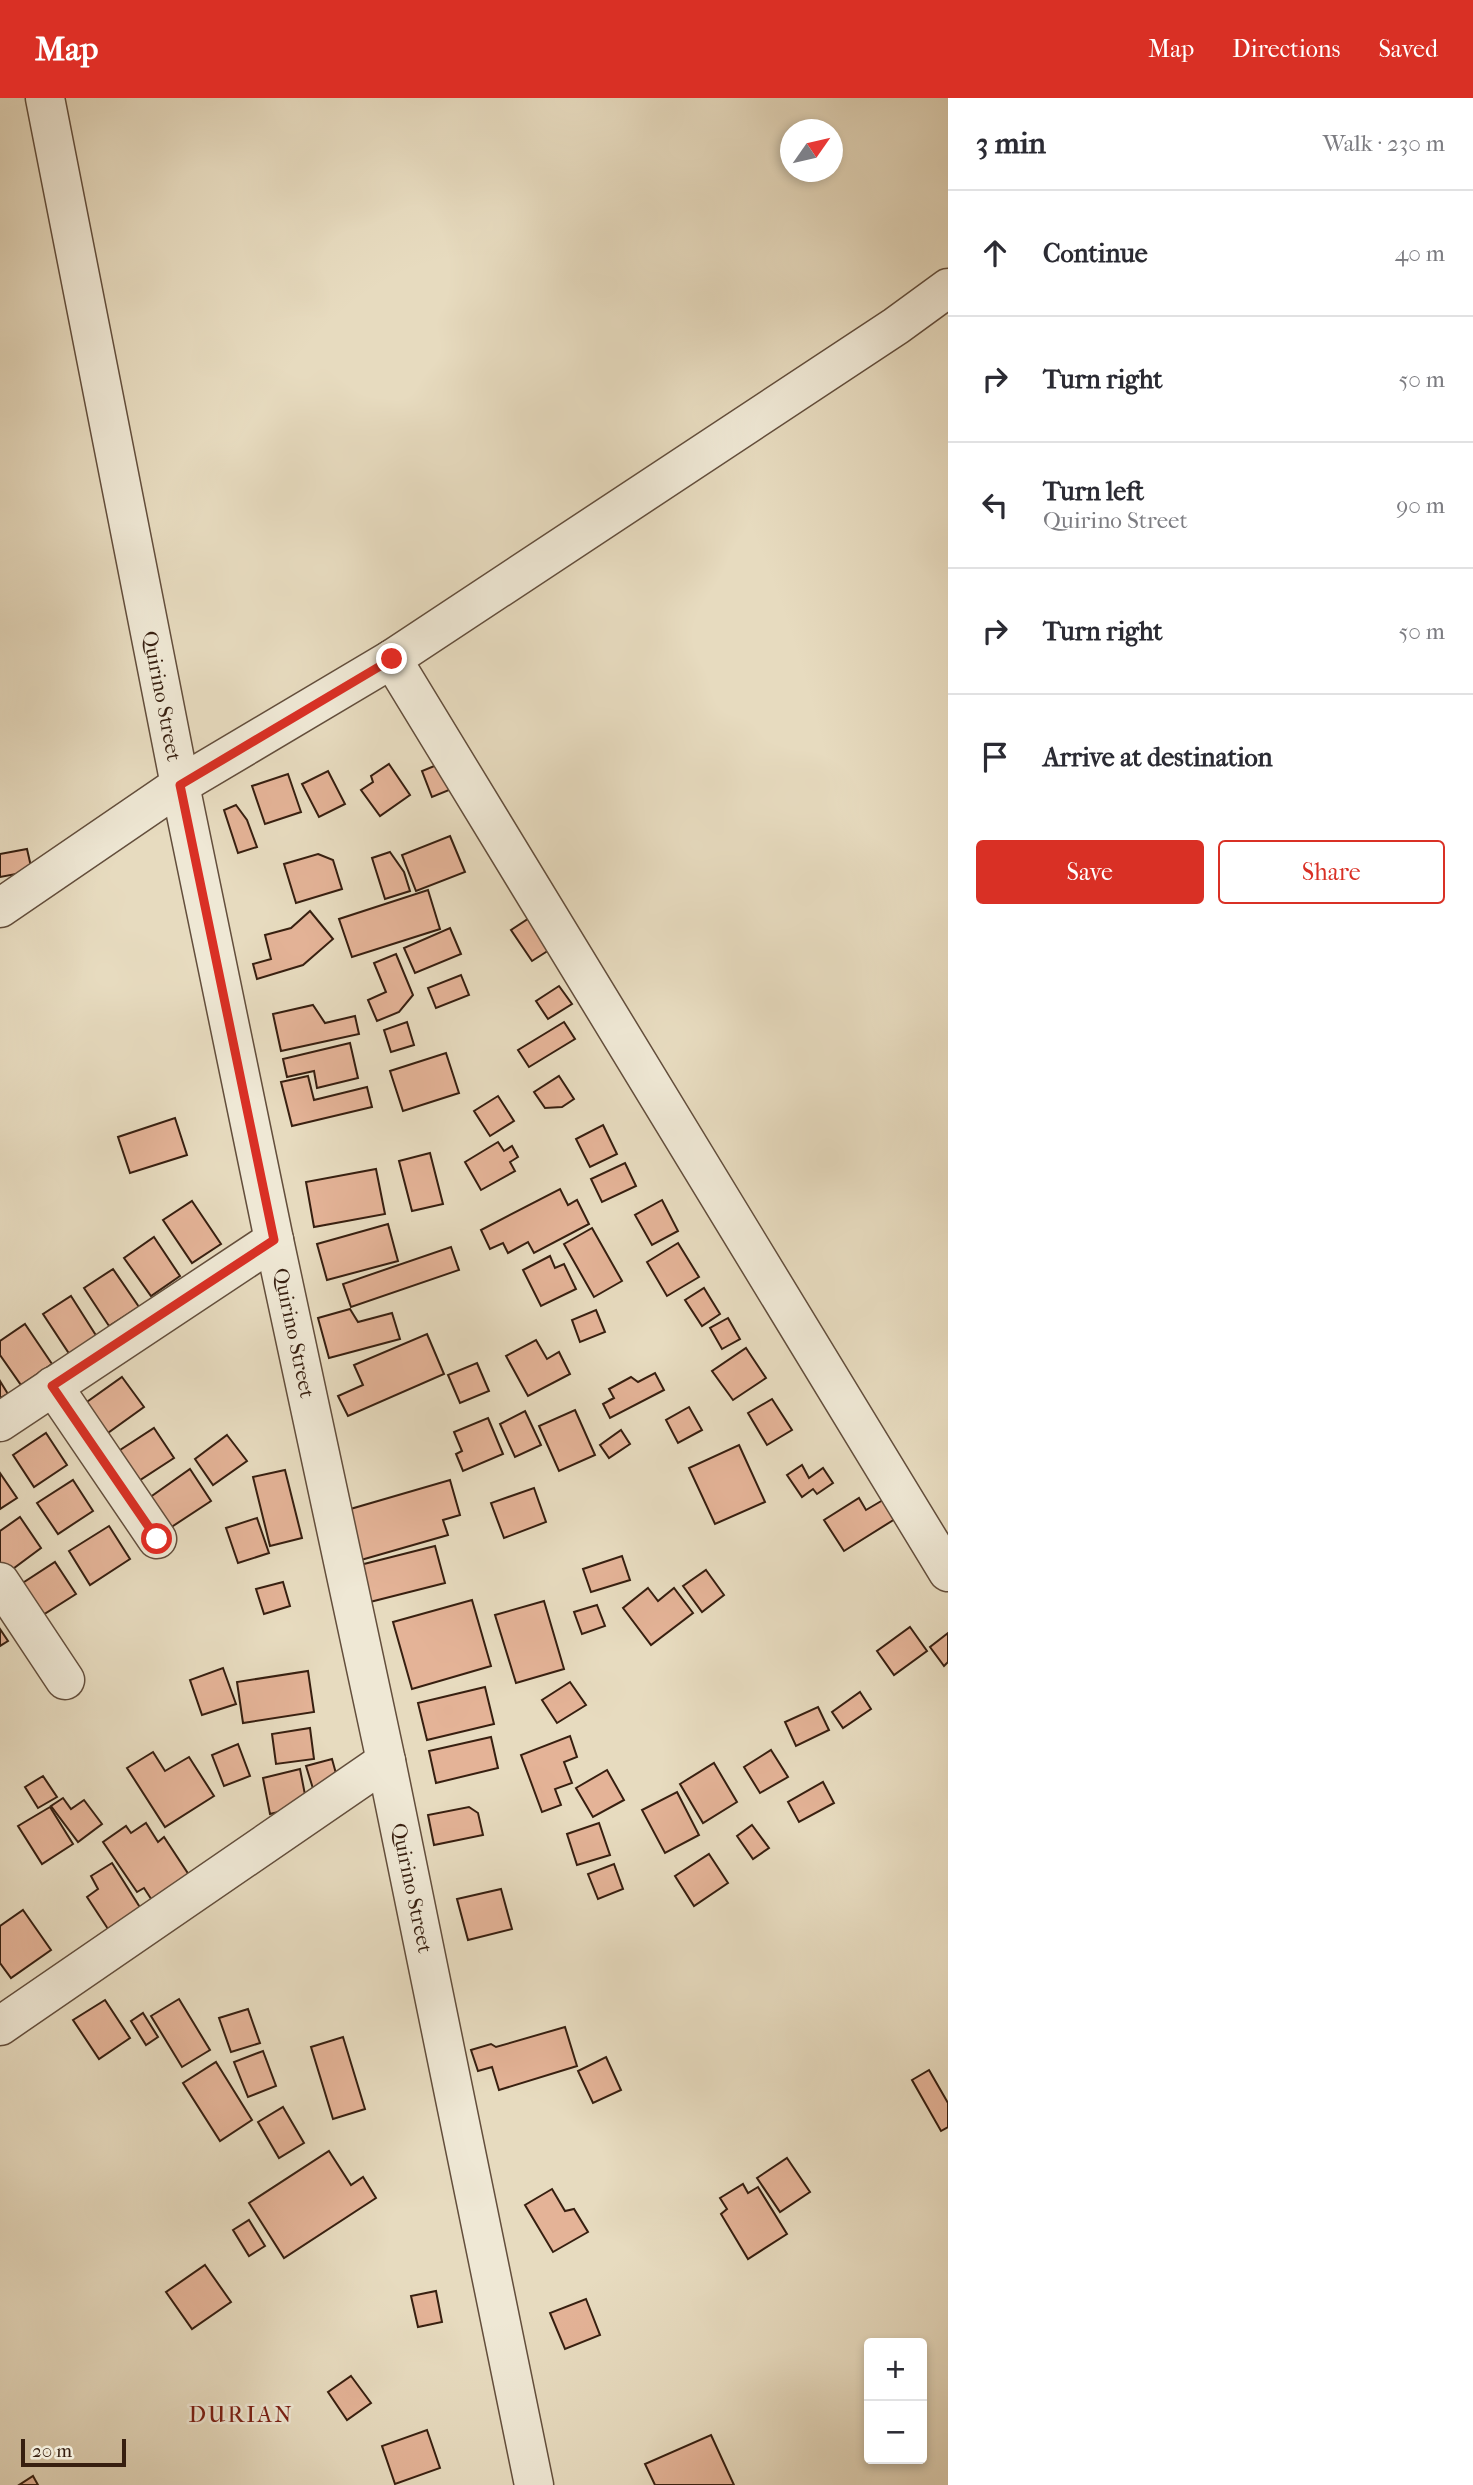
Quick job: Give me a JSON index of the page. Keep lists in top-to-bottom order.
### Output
{
  "streets": {
    "street": ["Quirino Street"]
  },
  "districts": ["DURIAN"],
  "scale_bar": "20 m",
  "north": "top right",
  "page": {
    "header": "Map",
    "nav": ["Map", "Directions", "Saved"],
    "heading": ["3 min", "Walk · 230 m"],
    "list": [
      ["Continue", "40 m"],
      ["Turn right", "50 m"],
      ["Turn left", "Quirino Street", "90 m"],
      ["Turn right", "50 m"],
      "Arrive at destination"
    ],
    "buttons": ["Save", "Share"],
    "map_buttons": ["+", "−"],
    "scale": "20 m"
  }
}
